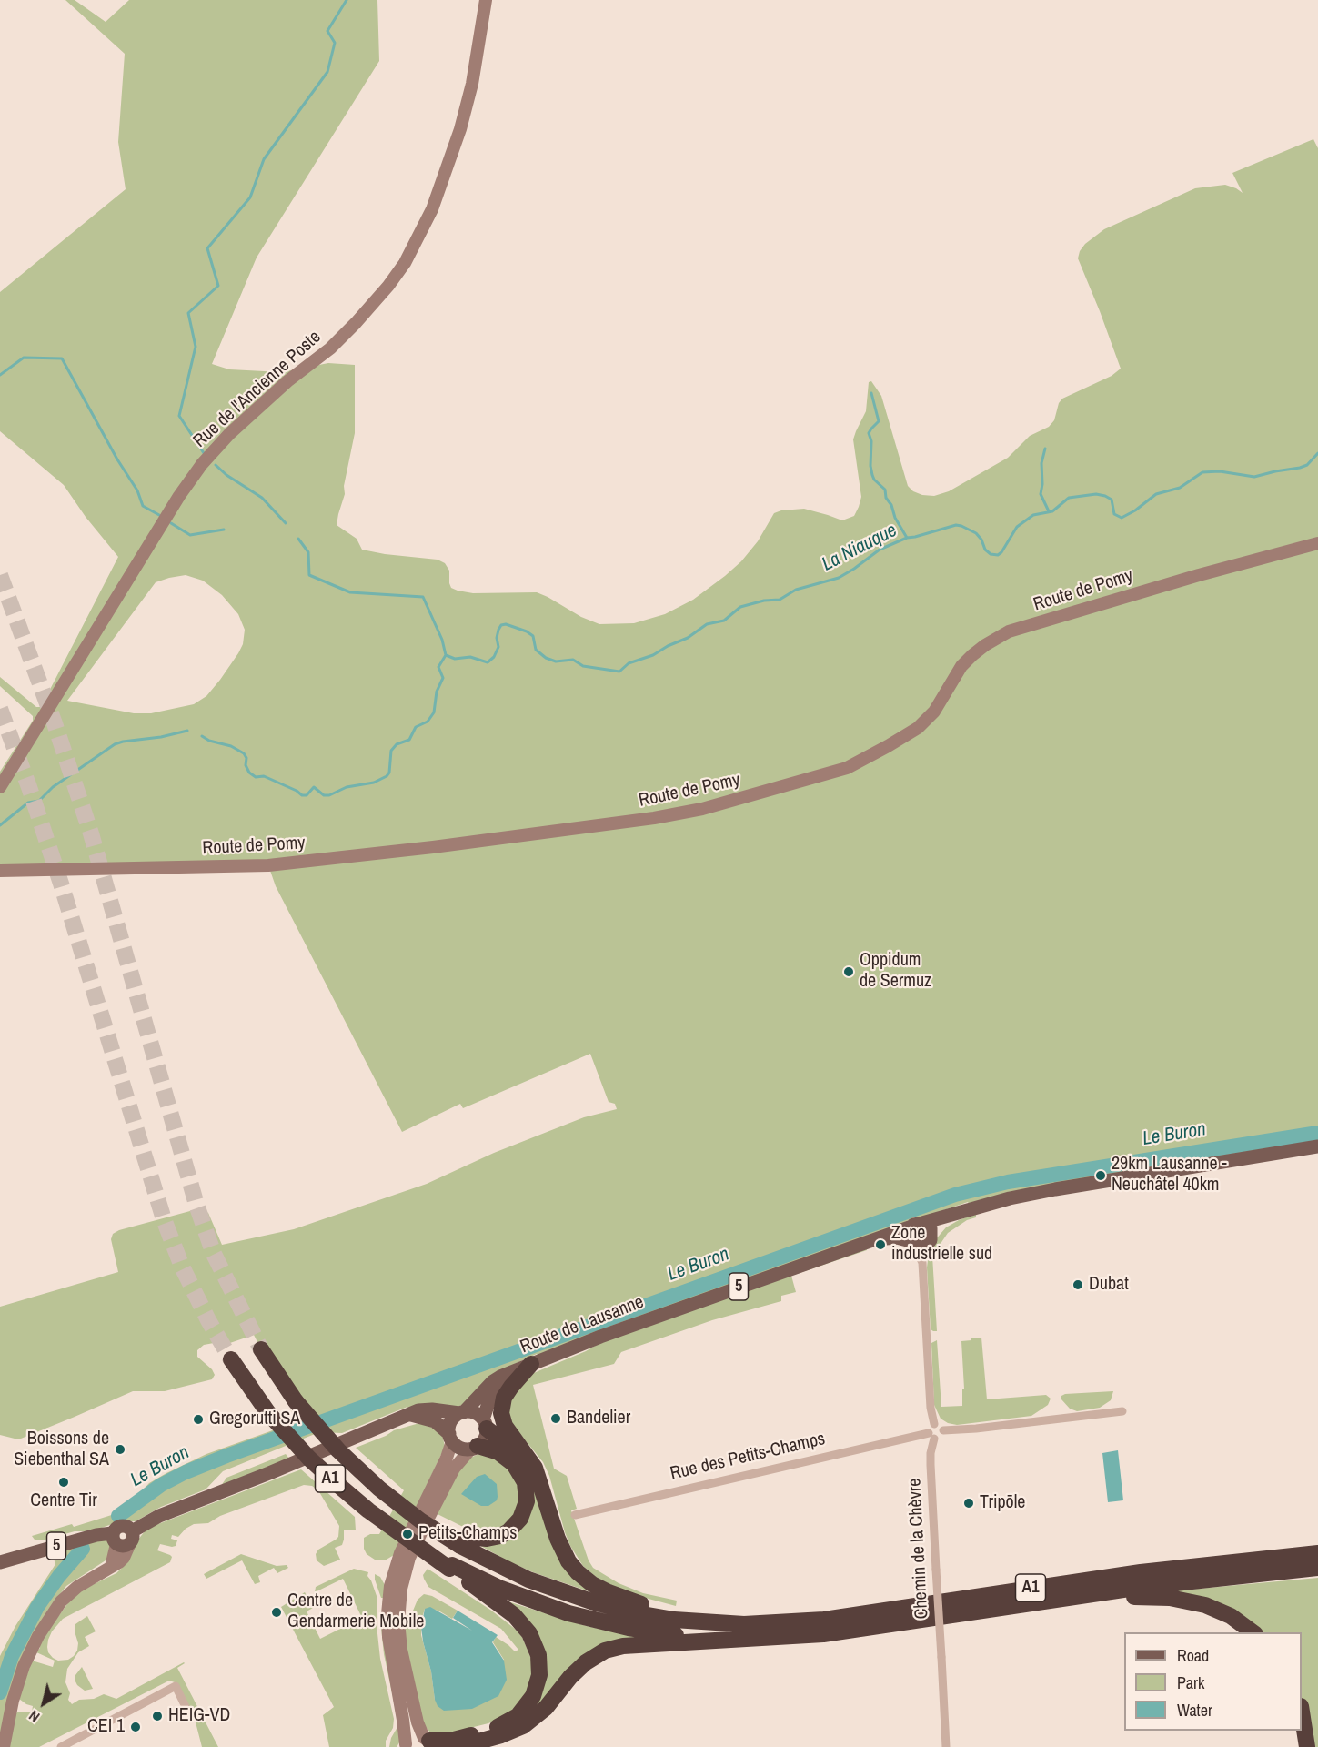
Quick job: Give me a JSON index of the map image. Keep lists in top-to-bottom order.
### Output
{
  "streets": {
    "highway": ["A1"],
    "main road": ["5", "Route de Lausanne"],
    "street": [
      "Rue de l'Ancienne Poste",
      "Route de Pomy",
      "Rue des Petits-Champs",
      "Chemin de la Chèvre"
    ]
  },
  "crossings": [
    ["5", "Route de Lausanne"],
    ["Rue des Petits-Champs", "Chemin de la Chèvre"]
  ],
  "water": ["La Niauque", "Le Buron"],
  "places": [
    "Oppidum de Sermuz",
    "29km Lausanne - Neuchâtel 40km",
    "Zone industrielle sud",
    "Dubat",
    "Bandelier",
    "Gregorutti SA",
    "Boissons de Siebenthal SA",
    "Centre Tir",
    "Tripōle",
    "Petits-Champs",
    "Centre de Gendarmerie Mobile",
    "HEIG-VD",
    "CEI 1"
  ],
  "legend": ["Road", "Park", "Water"],
  "north": "bottom left"
}
